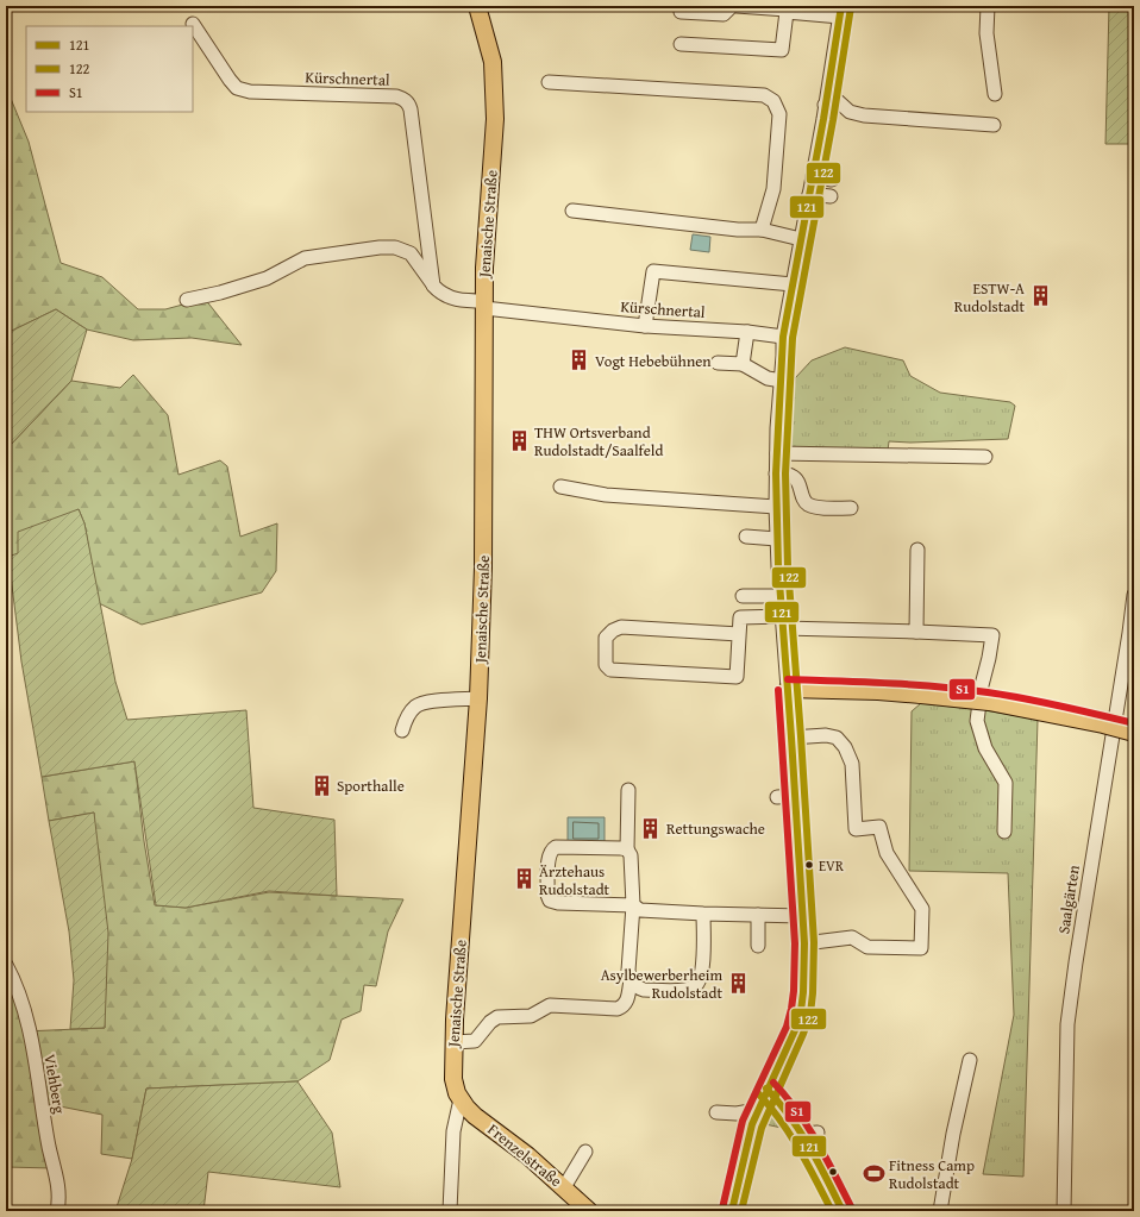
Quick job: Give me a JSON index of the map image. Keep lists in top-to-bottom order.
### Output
{
  "streets": {
    "main road": ["Jenaische Straße", "Frenzelstraße"],
    "street": ["Kürschnertal", "Saalgärten", "Viehberg"]
  },
  "crossings": [
    ["Kürschnertal", "Jenaische Straße"],
    ["Jenaische Straße", "Frenzelstraße"]
  ],
  "places": {
    "building": [
      "ESTW-A Rudolstadt",
      "Vogt Hebebühnen",
      "THW Ortsverband Rudolstadt/Saalfeld",
      "Sporthalle",
      "Rettungswache",
      "Ärztehaus Rudolstadt",
      "Asylbewerberheim Rudolstadt"
    ],
    "other": ["EVR"],
    "sports": ["Fitness Camp Rudolstadt"]
  },
  "lines": ["transit line 121", "transit line 122", "transit line S1"],
  "legend": ["121", "122", "S1"]
}
